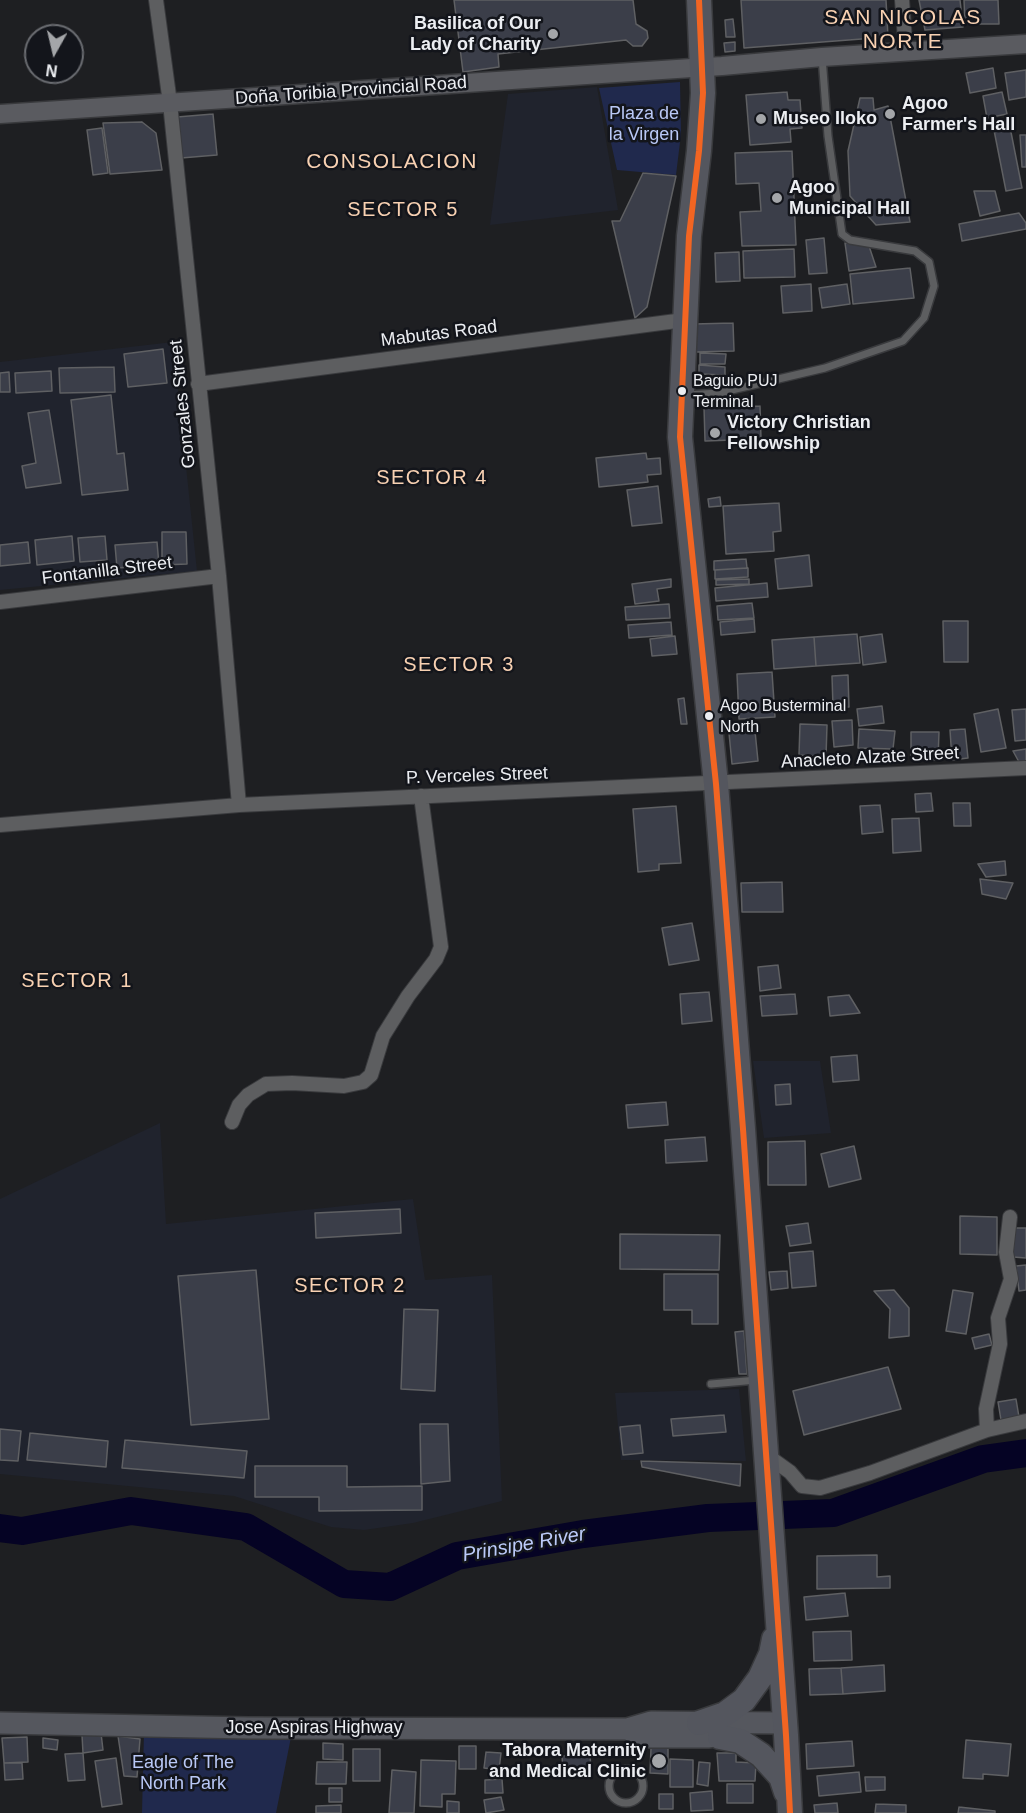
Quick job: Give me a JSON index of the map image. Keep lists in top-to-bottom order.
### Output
{
  "streets": {
    "main road": ["Jose Aspiras Highway"],
    "street": [
      "Doña Toribia Provincial Road",
      "Mabutas Road",
      "Gonzales Street",
      "Fontanilla Street",
      "Anacleto Alzate Street",
      "P. Verceles Street"
    ]
  },
  "crossings": [
    ["Doña Toribia Provincial Road", "Gonzales Street"],
    ["Mabutas Road", "Gonzales Street"],
    ["Gonzales Street", "Fontanilla Street"],
    ["Gonzales Street", "P. Verceles Street"],
    ["Anacleto Alzate Street", "P. Verceles Street"]
  ],
  "districts": [
    "SAN NICOLAS NORTE",
    "CONSOLACION",
    "SECTOR 5",
    "SECTOR 4",
    "SECTOR 3",
    "SECTOR 1",
    "SECTOR 2"
  ],
  "water": ["Prinsipe River"],
  "parks": ["Plaza de la Virgen", "Eagle of The North Park"],
  "places": [
    "Basilica of Our Lady of Charity",
    "Agoo Farmer's Hall",
    "Museo Iloko",
    "Agoo Municipal Hall",
    "Baguio PUJ Terminal",
    "Victory Christian Fellowship",
    "Agoo Busterminal North",
    "Tabora Maternity and Medical Clinic"
  ],
  "north": "bottom"
}
